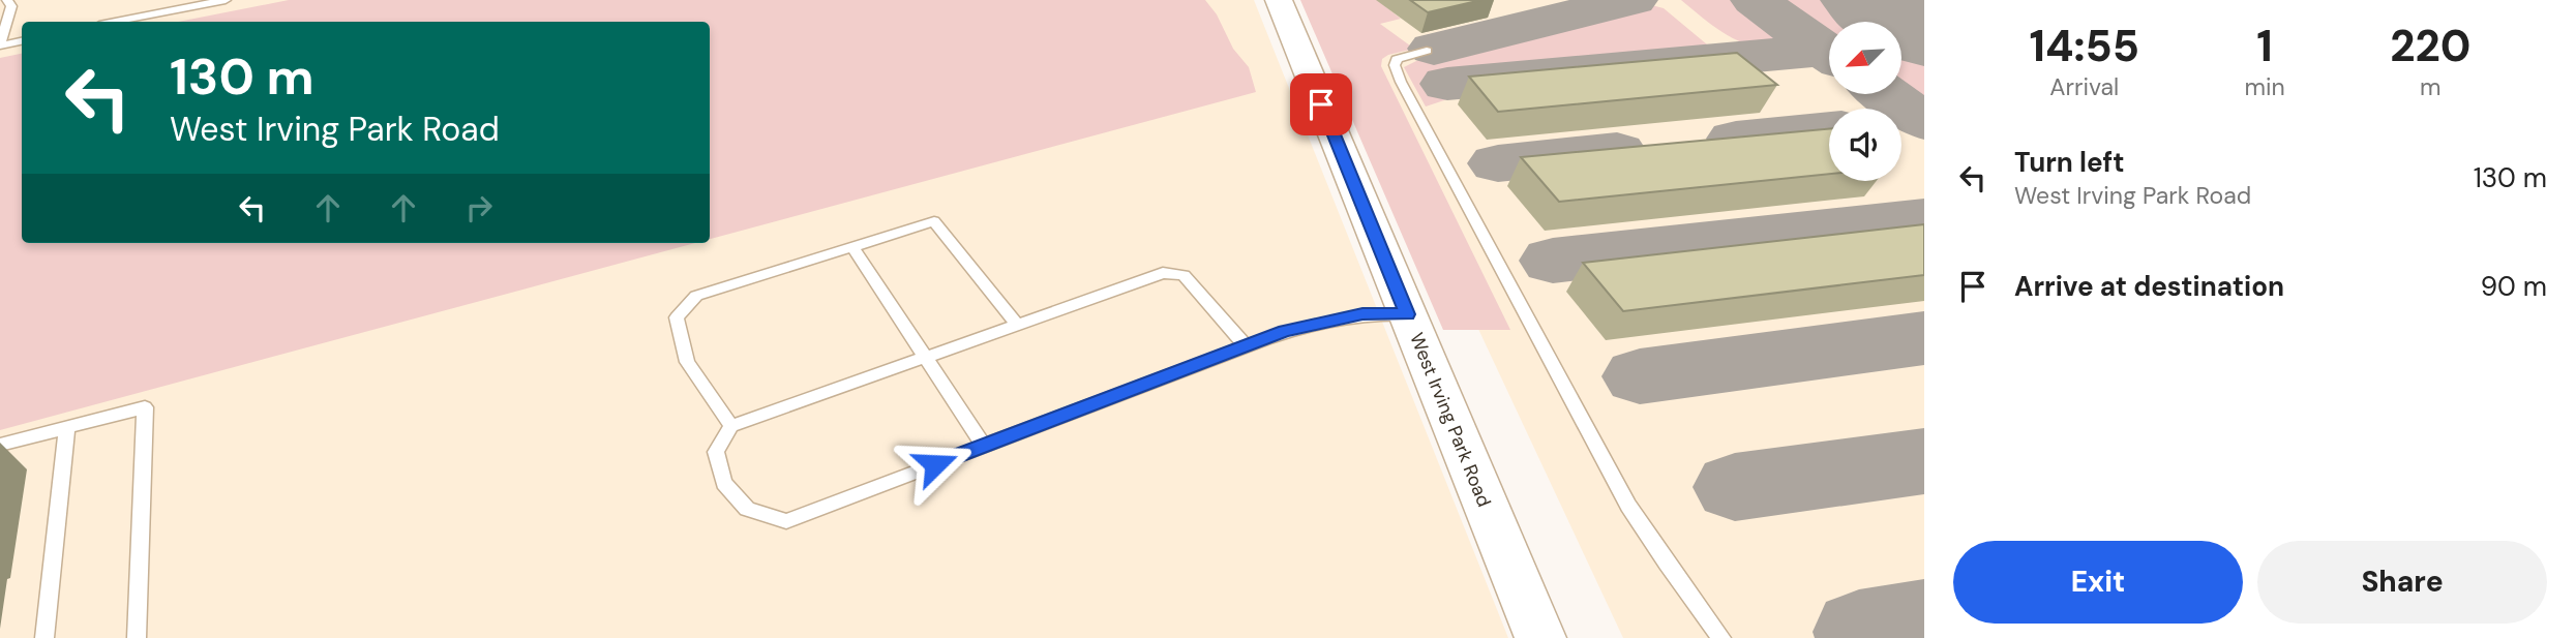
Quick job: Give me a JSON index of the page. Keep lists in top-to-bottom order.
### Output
{
  "streets": {
    "main road": ["West Irving Park Road"]
  },
  "north": "bottom left",
  "page": {
    "eta": [
      "14:55",
      "Arrival",
      "1",
      "min",
      "220",
      "m"
    ],
    "turn": ["130 m", "West Irving Park Road"],
    "list": [
      {
        "name": "Turn left",
        "note": "West Irving Park Road",
        "value": "130 m"
      },
      {
        "name": "Arrive at destination",
        "value": "90 m"
      }
    ],
    "buttons": ["Exit", "Share"]
  }
}
